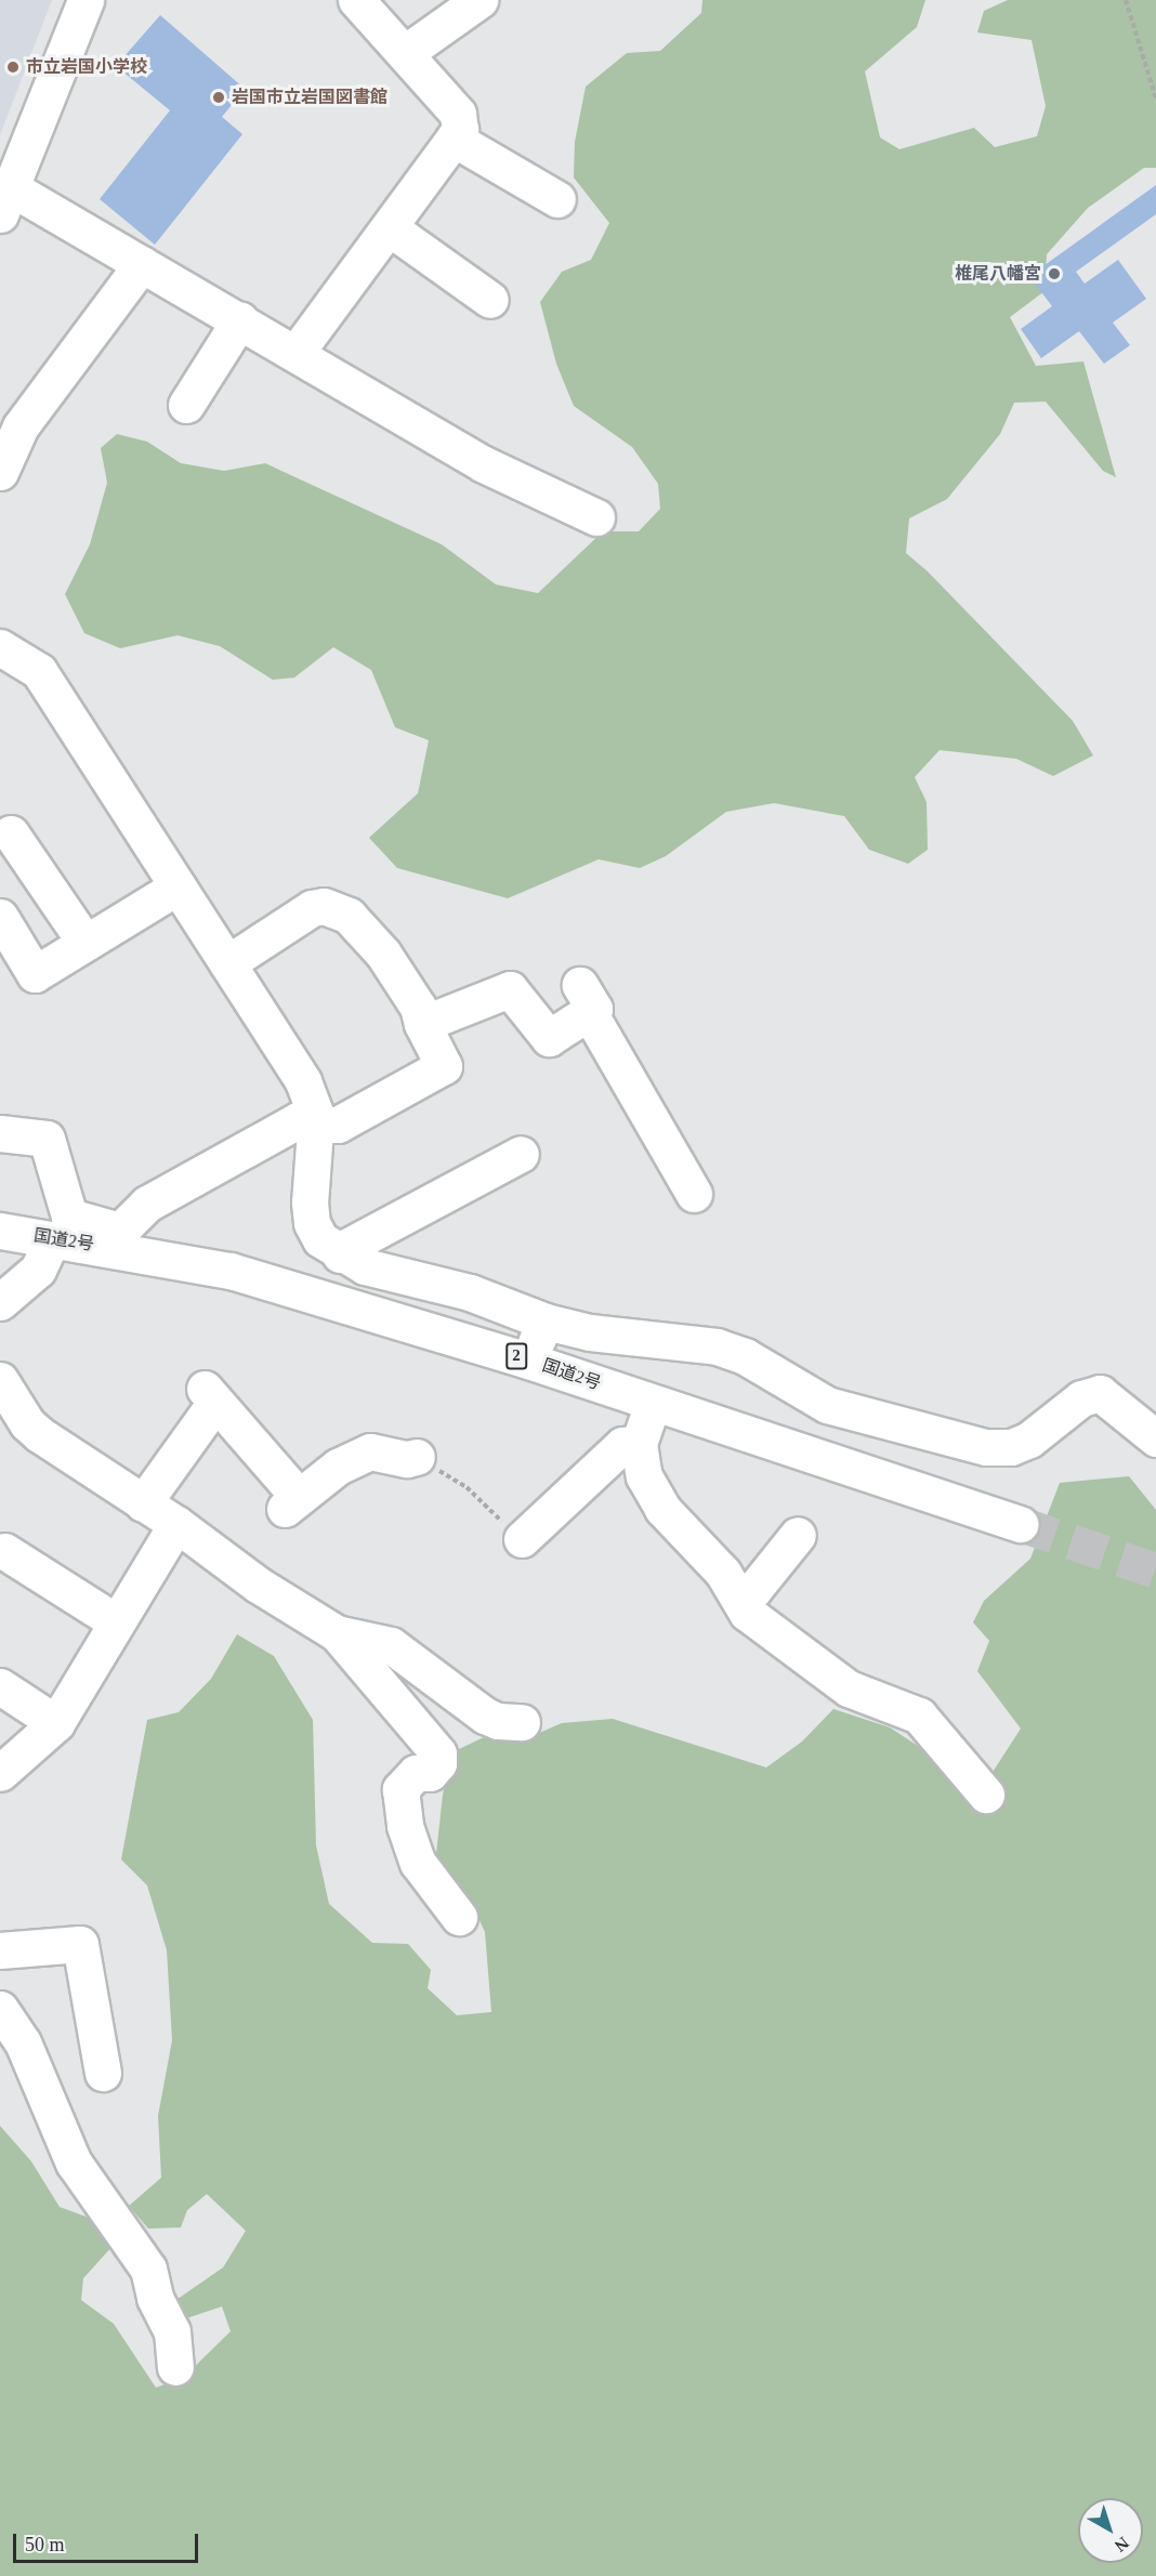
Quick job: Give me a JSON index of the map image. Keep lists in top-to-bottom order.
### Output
{
  "streets": {
    "main road": ["国道2号", "2"]
  },
  "places": ["市立岩国小学校", "岩国市立岩国図書館", "椎尾八幡宮"],
  "scale_bar": "50 m",
  "north": "bottom right"
}
